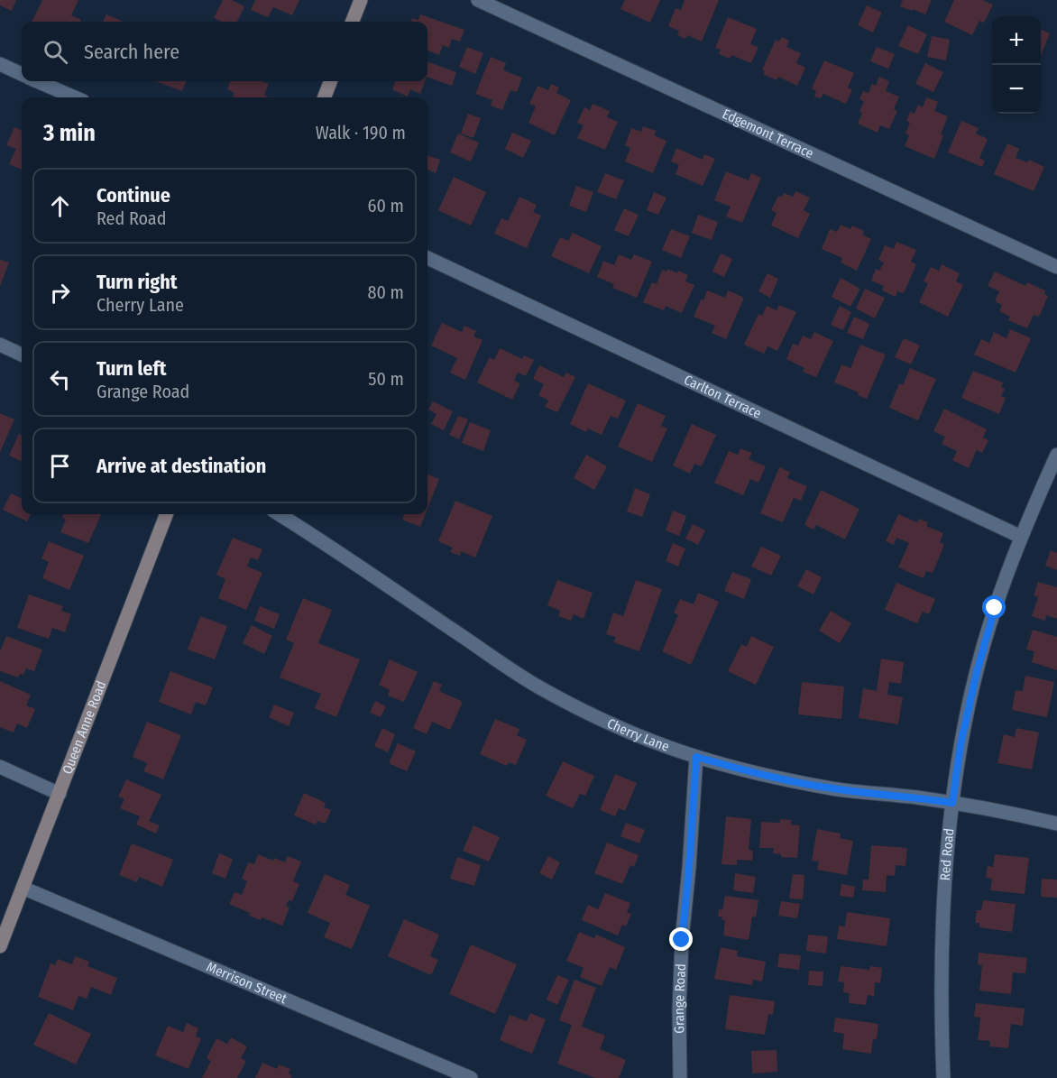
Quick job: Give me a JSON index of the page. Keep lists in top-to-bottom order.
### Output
{
  "streets": {
    "street": [
      "Edgemont Terrace",
      "Carlton Terrace",
      "Queen Anne Road",
      "Cherry Lane",
      "Red Road",
      "Merrison Street",
      "Grange Road"
    ]
  },
  "crossings": [
    ["Carlton Terrace", "Red Road"],
    ["Queen Anne Road", "Merrison Street"],
    ["Cherry Lane", "Red Road"],
    ["Cherry Lane", "Grange Road"]
  ],
  "page": {
    "map_buttons": ["+", "−"],
    "search": "Search here",
    "heading": ["3 min", "Walk · 190 m"],
    "list": [
      ["Continue", "Red Road", "60 m"],
      ["Turn right", "Cherry Lane", "80 m"],
      ["Turn left", "Grange Road", "50 m"],
      "Arrive at destination"
    ]
  }
}
